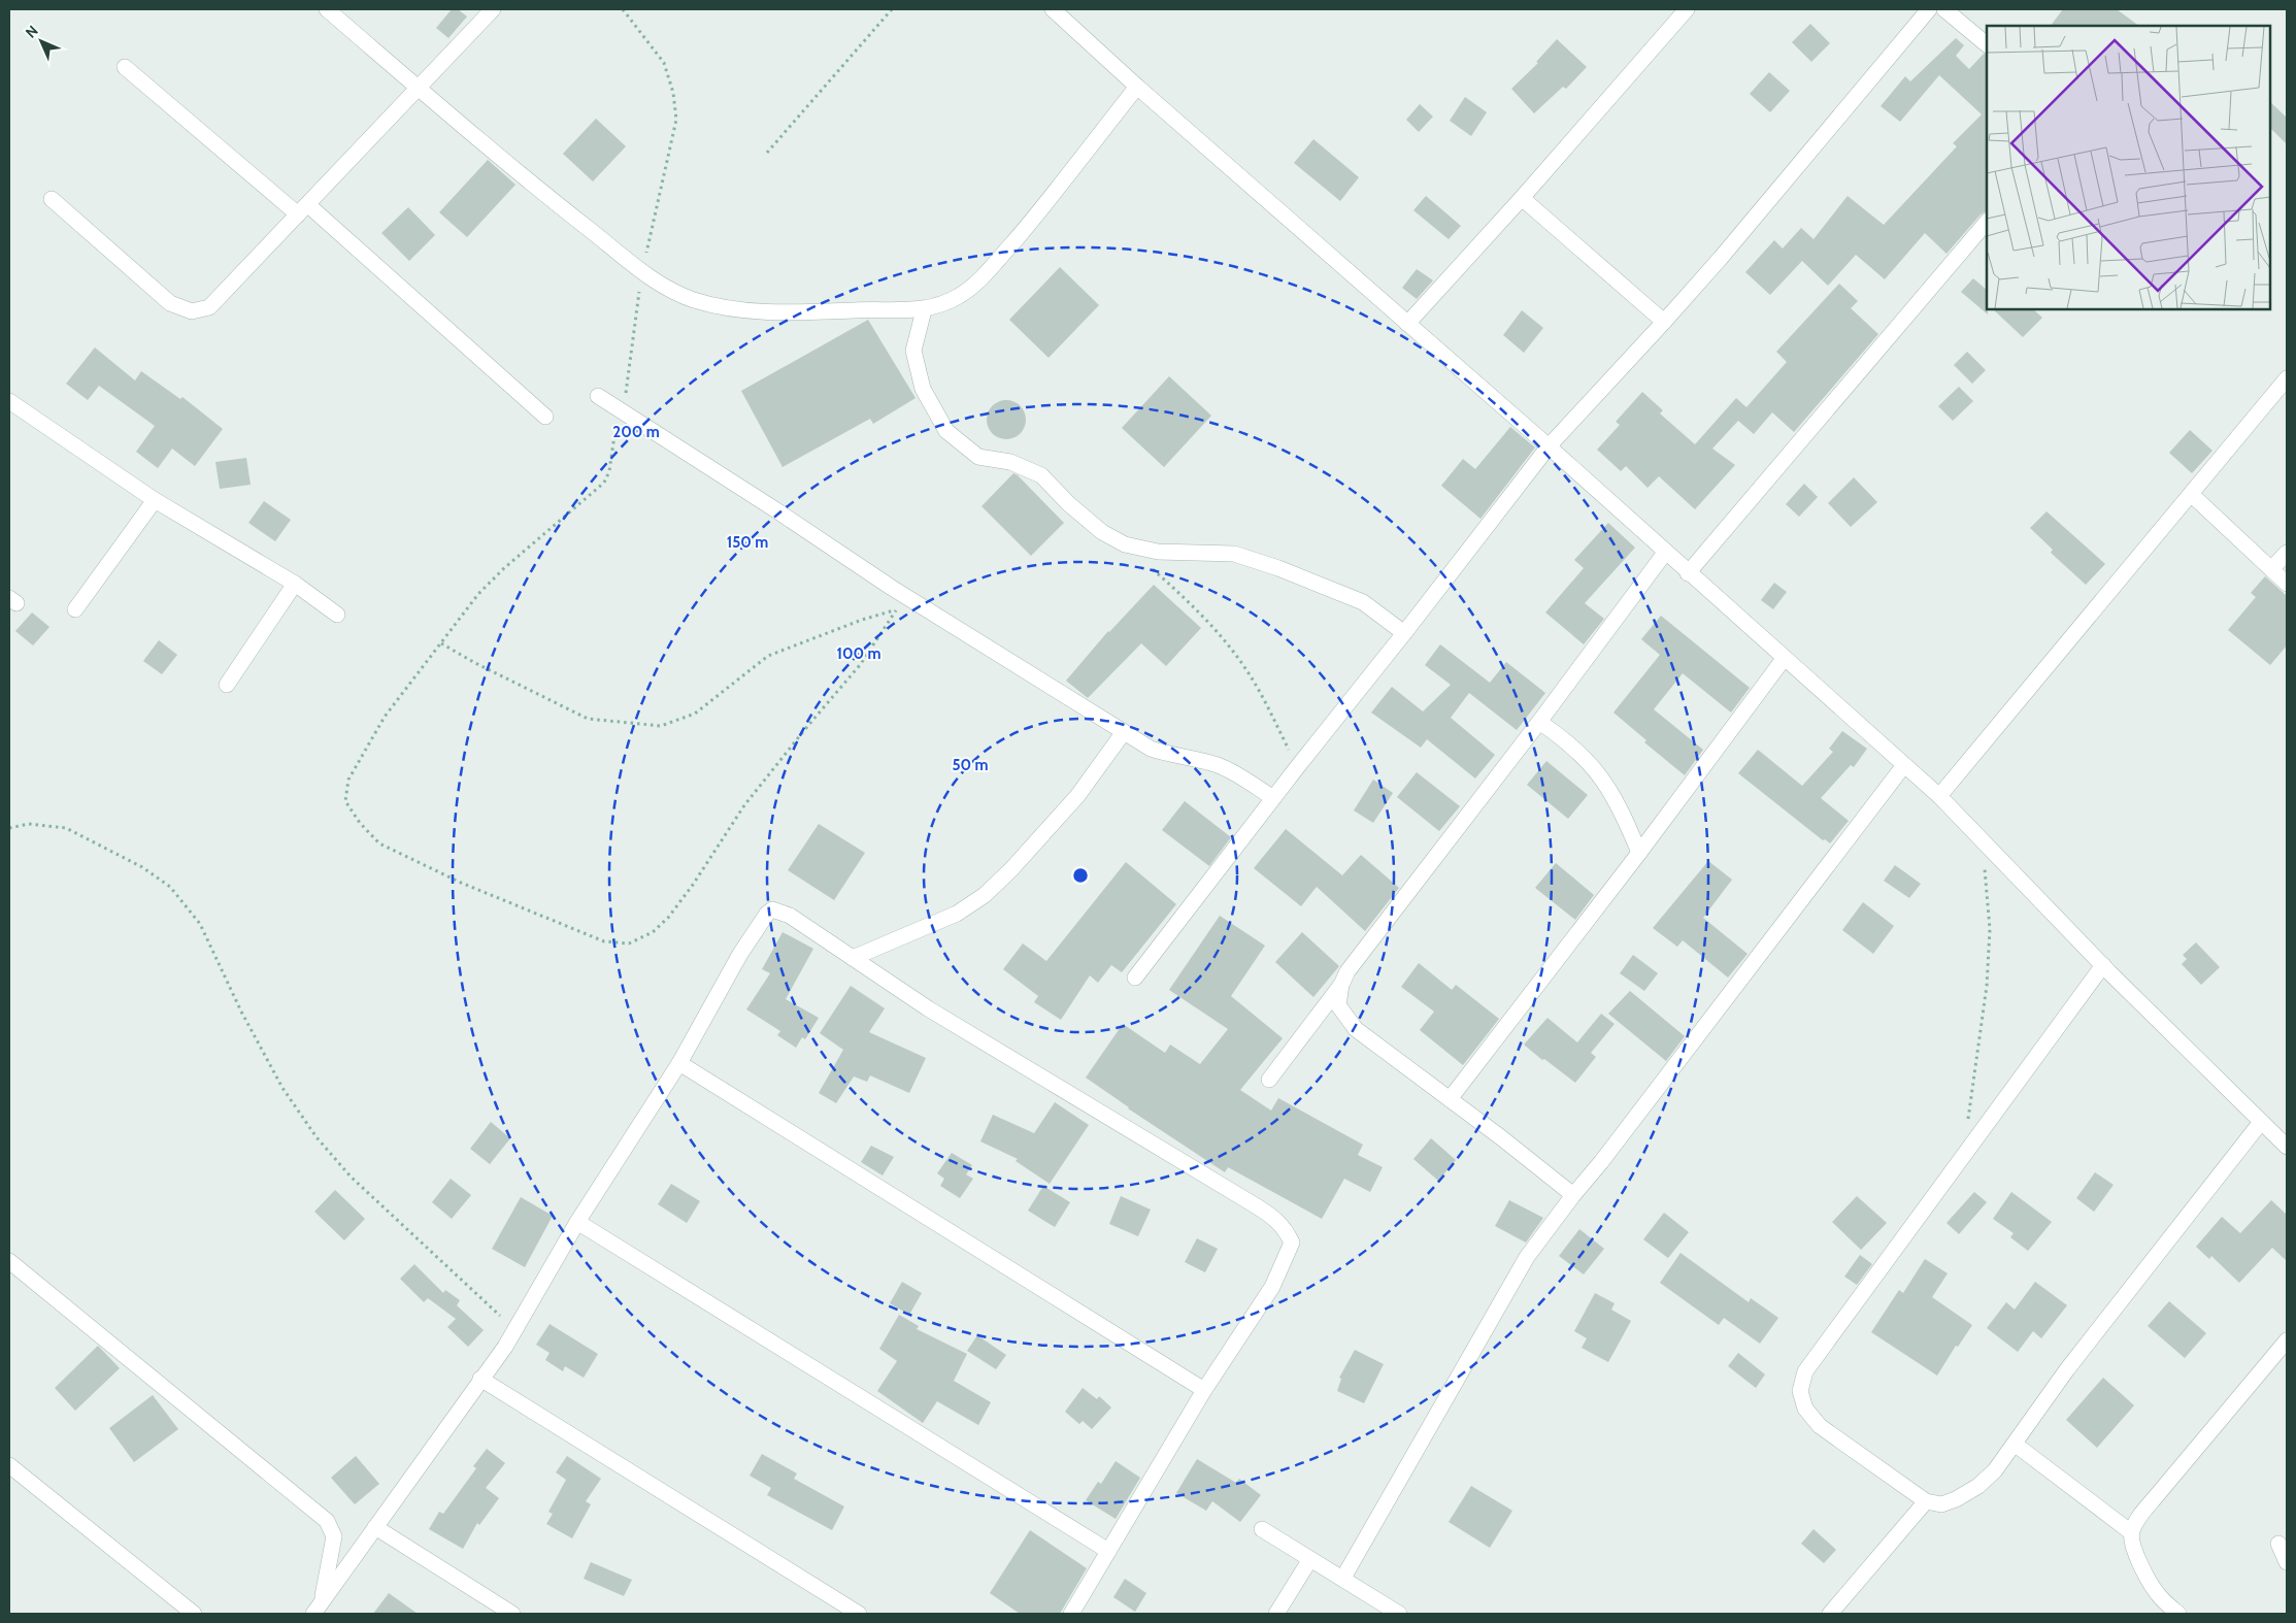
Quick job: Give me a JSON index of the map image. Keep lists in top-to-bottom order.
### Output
{
  "north": "top left",
  "rings": [
    "200 m",
    "150 m",
    "100 m",
    "50 m"
  ]
}
